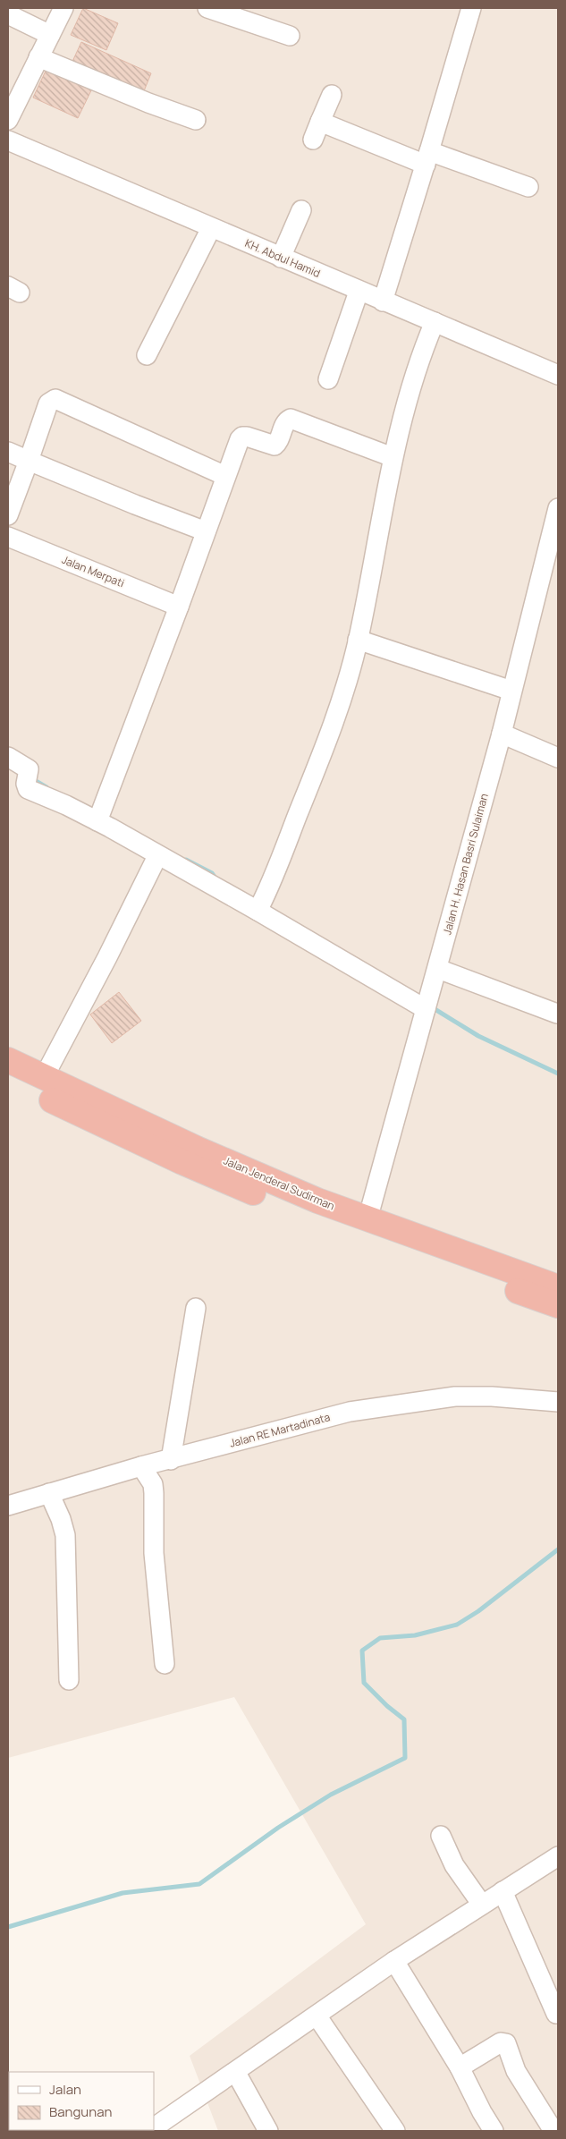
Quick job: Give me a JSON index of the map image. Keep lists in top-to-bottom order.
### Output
{
  "streets": {
    "highway": ["Jalan Jenderal Sudirman"],
    "street": [
      "KH. Abdul Hamid",
      "Jalan Merpati",
      "Jalan H. Hasan Basri Sulaiman",
      "Jalan RE Martadinata"
    ]
  },
  "crossings": [
    ["Jalan H. Hasan Basri Sulaiman", "Jalan Jenderal Sudirman"]
  ],
  "legend": ["Jalan", "Bangunan"]
}
